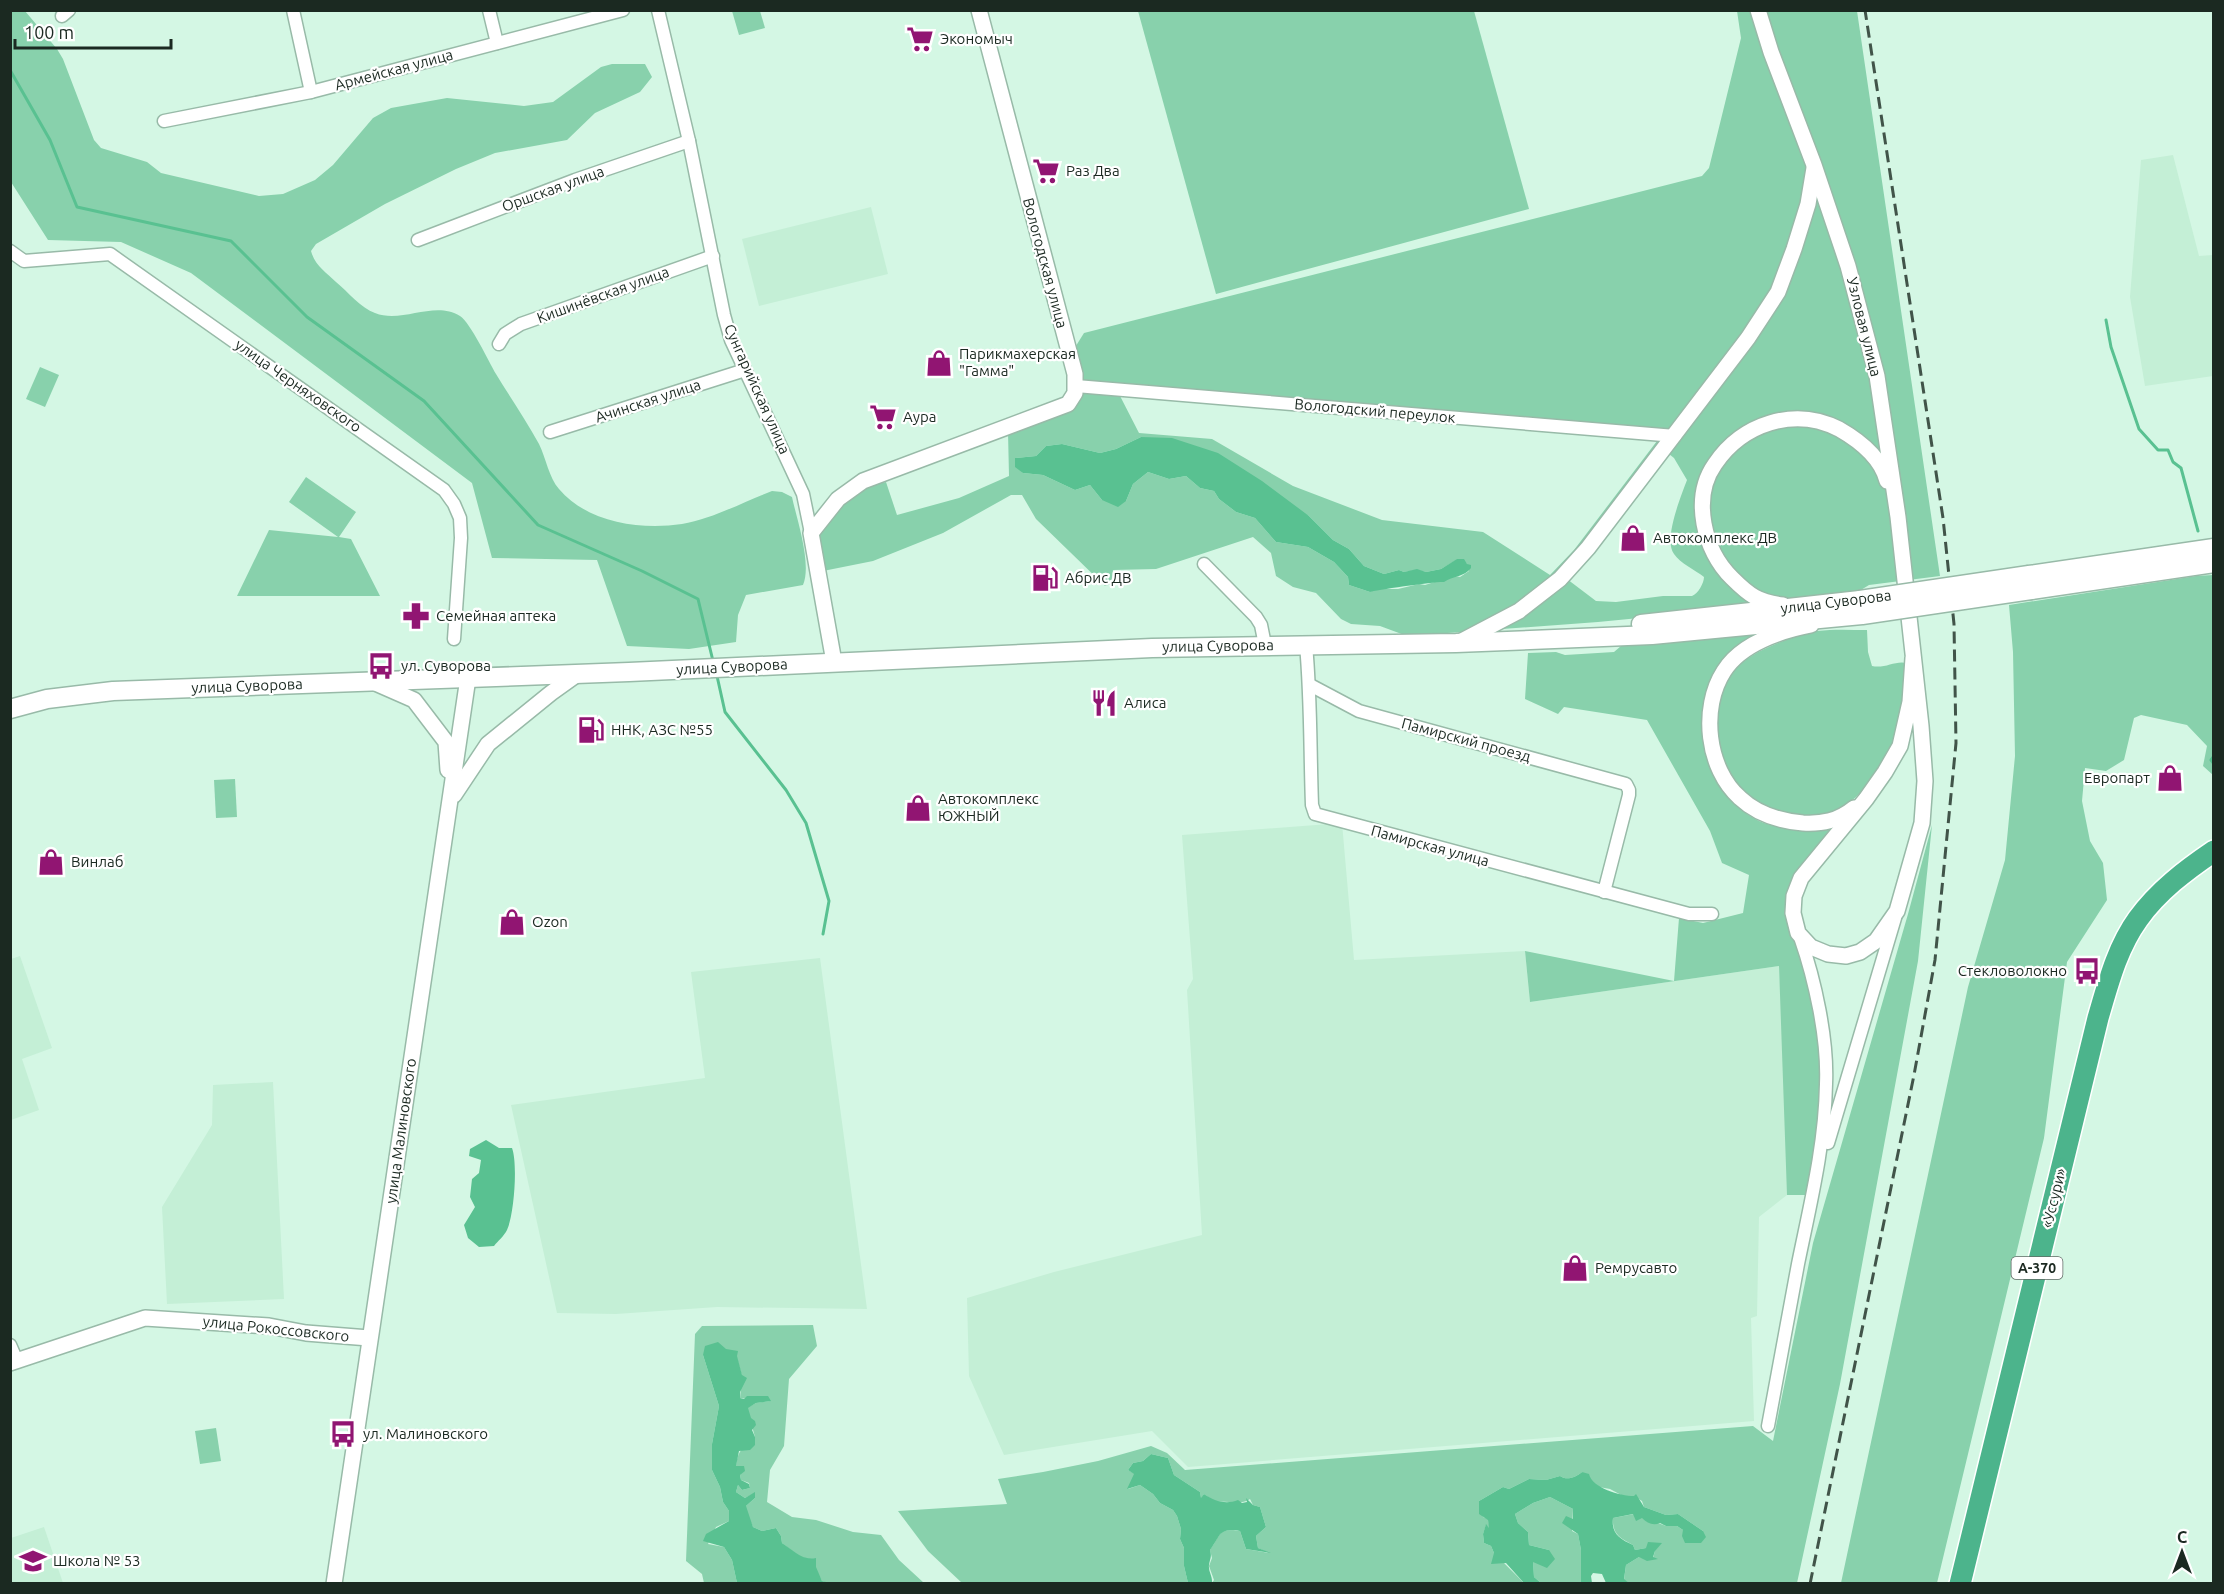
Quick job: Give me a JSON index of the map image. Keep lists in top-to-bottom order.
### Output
{
  "streets": {
    "highway": ["«Уссури»", "А-370"],
    "main road": ["улица Суворова"],
    "street": [
      "Армейская улица",
      "Оршская улица",
      "Вологодская улица",
      "Кишинёвская улица",
      "Узловая улица",
      "улица Черняховского",
      "Сунгарийская улица",
      "Ачинская улица",
      "Вологодский переулок",
      "Памирский проезд",
      "Памирская улица",
      "улица Малиновского",
      "улица Рокоссовского"
    ]
  },
  "crossings": [
    ["Оршская улица", "Сунгарийская улица"],
    ["Вологодская улица", "Вологодский переулок"],
    ["Кишинёвская улица", "Сунгарийская улица"],
    ["Сунгарийская улица", "Ачинская улица"],
    ["Сунгарийская улица", "улица Суворова"],
    ["улица Суворова", "Памирская улица"],
    ["улица Суворова", "улица Малиновского"],
    ["Памирский проезд", "Памирская улица"],
    ["улица Малиновского", "улица Рокоссовского"]
  ],
  "places": {
    "supermarket": ["Экономыч", "Раз Два", "Аура"],
    "shop": [
      "Парикмахерская \"Гамма\"",
      "Автокомплекс ДВ",
      "Европарт",
      "Автокомплекс ЮЖНЫЙ",
      "Винлаб",
      "Ozon",
      "Ремрусавто"
    ],
    "fuel station": ["Абрис ДВ", "ННК, АЗС №55"],
    "pharmacy": ["Семейная аптека"],
    "bus stop": ["ул. Суворова", "Стекловолокно", "ул. Малиновского"],
    "restaurant": ["Алиса"],
    "school or university": ["Школа № 53"]
  },
  "scale_bar": "100 m",
  "north": "top"
}
